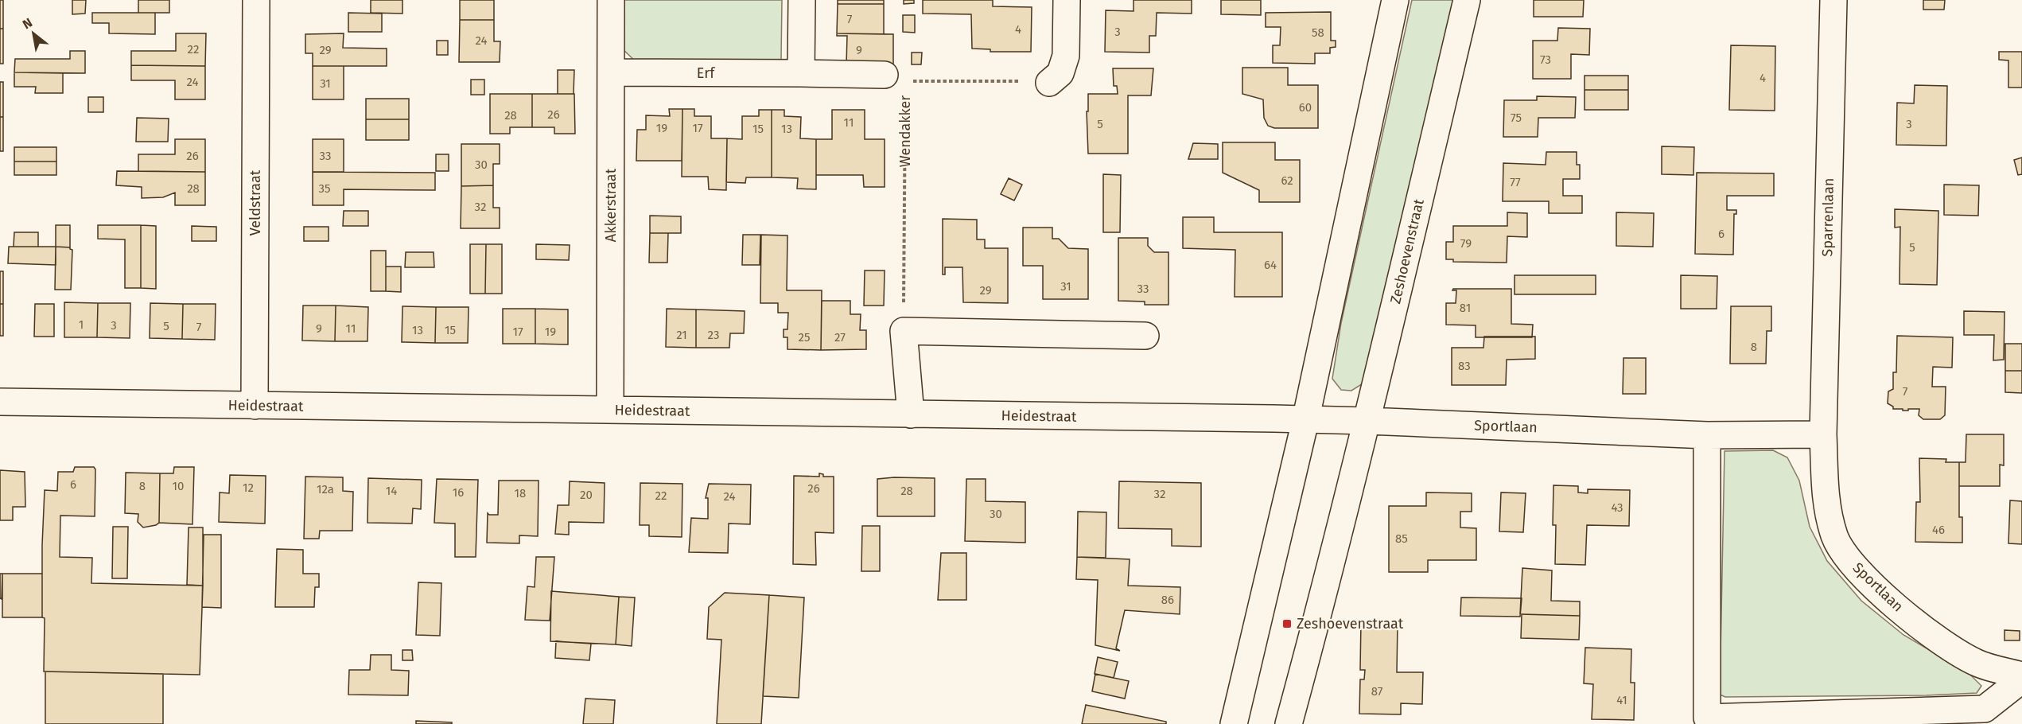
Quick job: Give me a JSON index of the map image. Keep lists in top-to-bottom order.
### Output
{
  "streets": {
    "street": [
      "Erf",
      "Veldstraat",
      "Akkerstraat",
      "Sparrenlaan",
      "Zeshoevenstraat",
      "Heidestraat",
      "Sportlaan"
    ],
    "path": ["Wendakker"]
  },
  "crossings": [
    ["Erf", "Wendakker"],
    ["Erf", "Akkerstraat"],
    ["Veldstraat", "Heidestraat"],
    ["Akkerstraat", "Heidestraat"],
    ["Sparrenlaan", "Sportlaan"],
    ["Zeshoevenstraat", "Sportlaan"],
    ["Heidestraat", "Sportlaan"]
  ],
  "places": {
    "transit": ["Zeshoevenstraat"]
  },
  "house_numbers": [
    "7",
    "4",
    "3",
    "58",
    "24",
    "22",
    "29",
    "9",
    "73",
    "4",
    "24",
    "31",
    "60",
    "26",
    "28",
    "75",
    "11",
    "5",
    "3",
    "19",
    "17",
    "15",
    "13",
    "26",
    "33",
    "30",
    "62",
    "77",
    "28",
    "35",
    "32",
    "6",
    "79",
    "5",
    "64",
    "31",
    "33",
    "29",
    "81",
    "1",
    "3",
    "5",
    "7",
    "9",
    "11",
    "13",
    "15",
    "17",
    "19",
    "21",
    "23",
    "25",
    "27",
    "8",
    "83",
    "7",
    "6",
    "8",
    "10",
    "12",
    "26",
    "12a",
    "14",
    "28",
    "16",
    "18",
    "32",
    "20",
    "22",
    "24",
    "43",
    "30",
    "46",
    "85",
    "86",
    "87",
    "41"
  ],
  "north": "top left"
}
